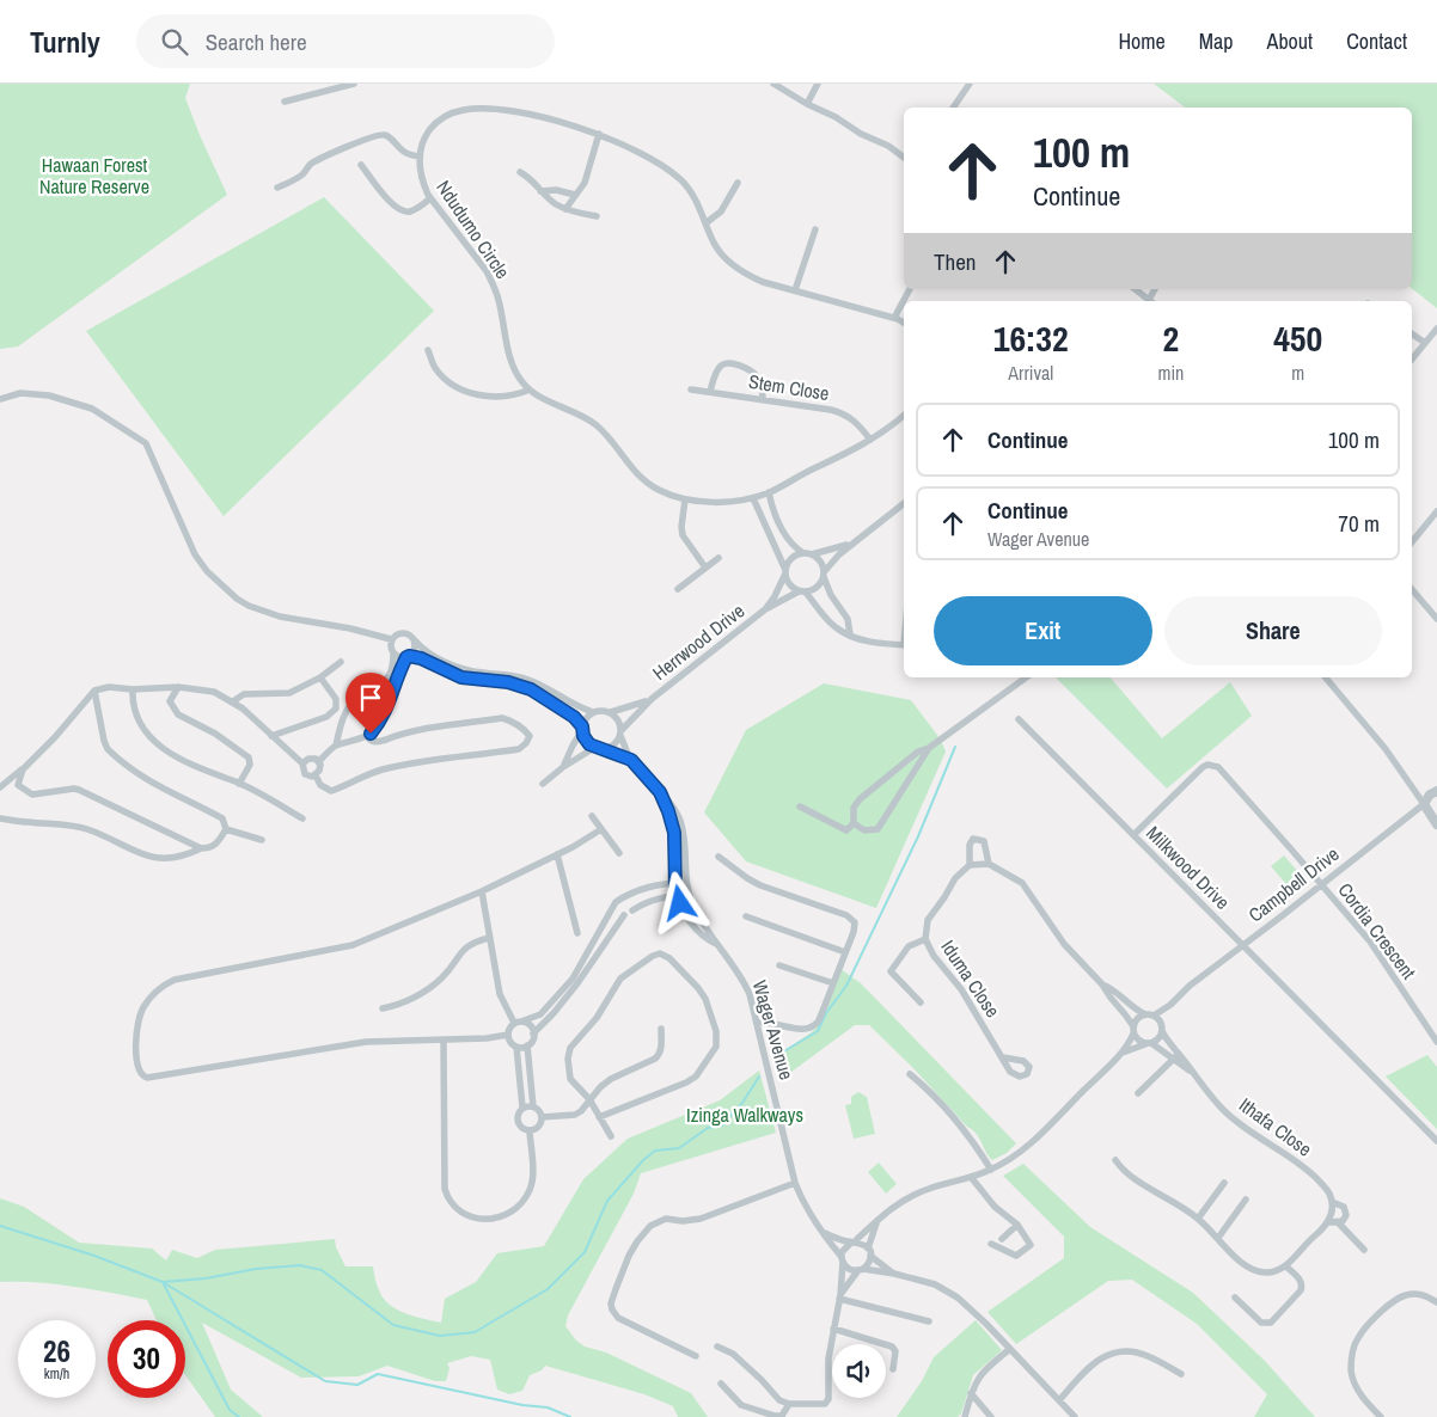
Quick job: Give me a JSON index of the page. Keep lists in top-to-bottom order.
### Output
{
  "streets": {
    "street": [
      "Ndudumo Circle",
      "Stem Close",
      "Herrwood Drive",
      "Milkwood Drive",
      "Campbell Drive",
      "Cordia Crescent",
      "Iduma Close",
      "Wager Avenue",
      "Ithafa Close"
    ]
  },
  "crossings": [
    ["Ndudumo Circle", "Stem Close"],
    ["Milkwood Drive", "Campbell Drive"],
    ["Milkwood Drive", "Cordia Crescent"],
    ["Campbell Drive", "Cordia Crescent"]
  ],
  "parks": ["Hawaan Forest Nature Reserve", "Izinga Walkways"],
  "page": {
    "header": "Turnly",
    "search": "Search here",
    "nav": [
      "Home",
      "Map",
      "About",
      "Contact"
    ],
    "turn": ["100 m", "Continue"],
    "then": "Then",
    "eta": [
      "16:32",
      "Arrival",
      "2",
      "min",
      "450",
      "m"
    ],
    "list": [
      {
        "name": "Continue",
        "value": "100 m"
      },
      {
        "name": "Continue",
        "note": "Wager Avenue",
        "value": "70 m"
      }
    ],
    "buttons": ["Exit", "Share"],
    "speed": "26 km/h",
    "limit": "30"
  }
}
